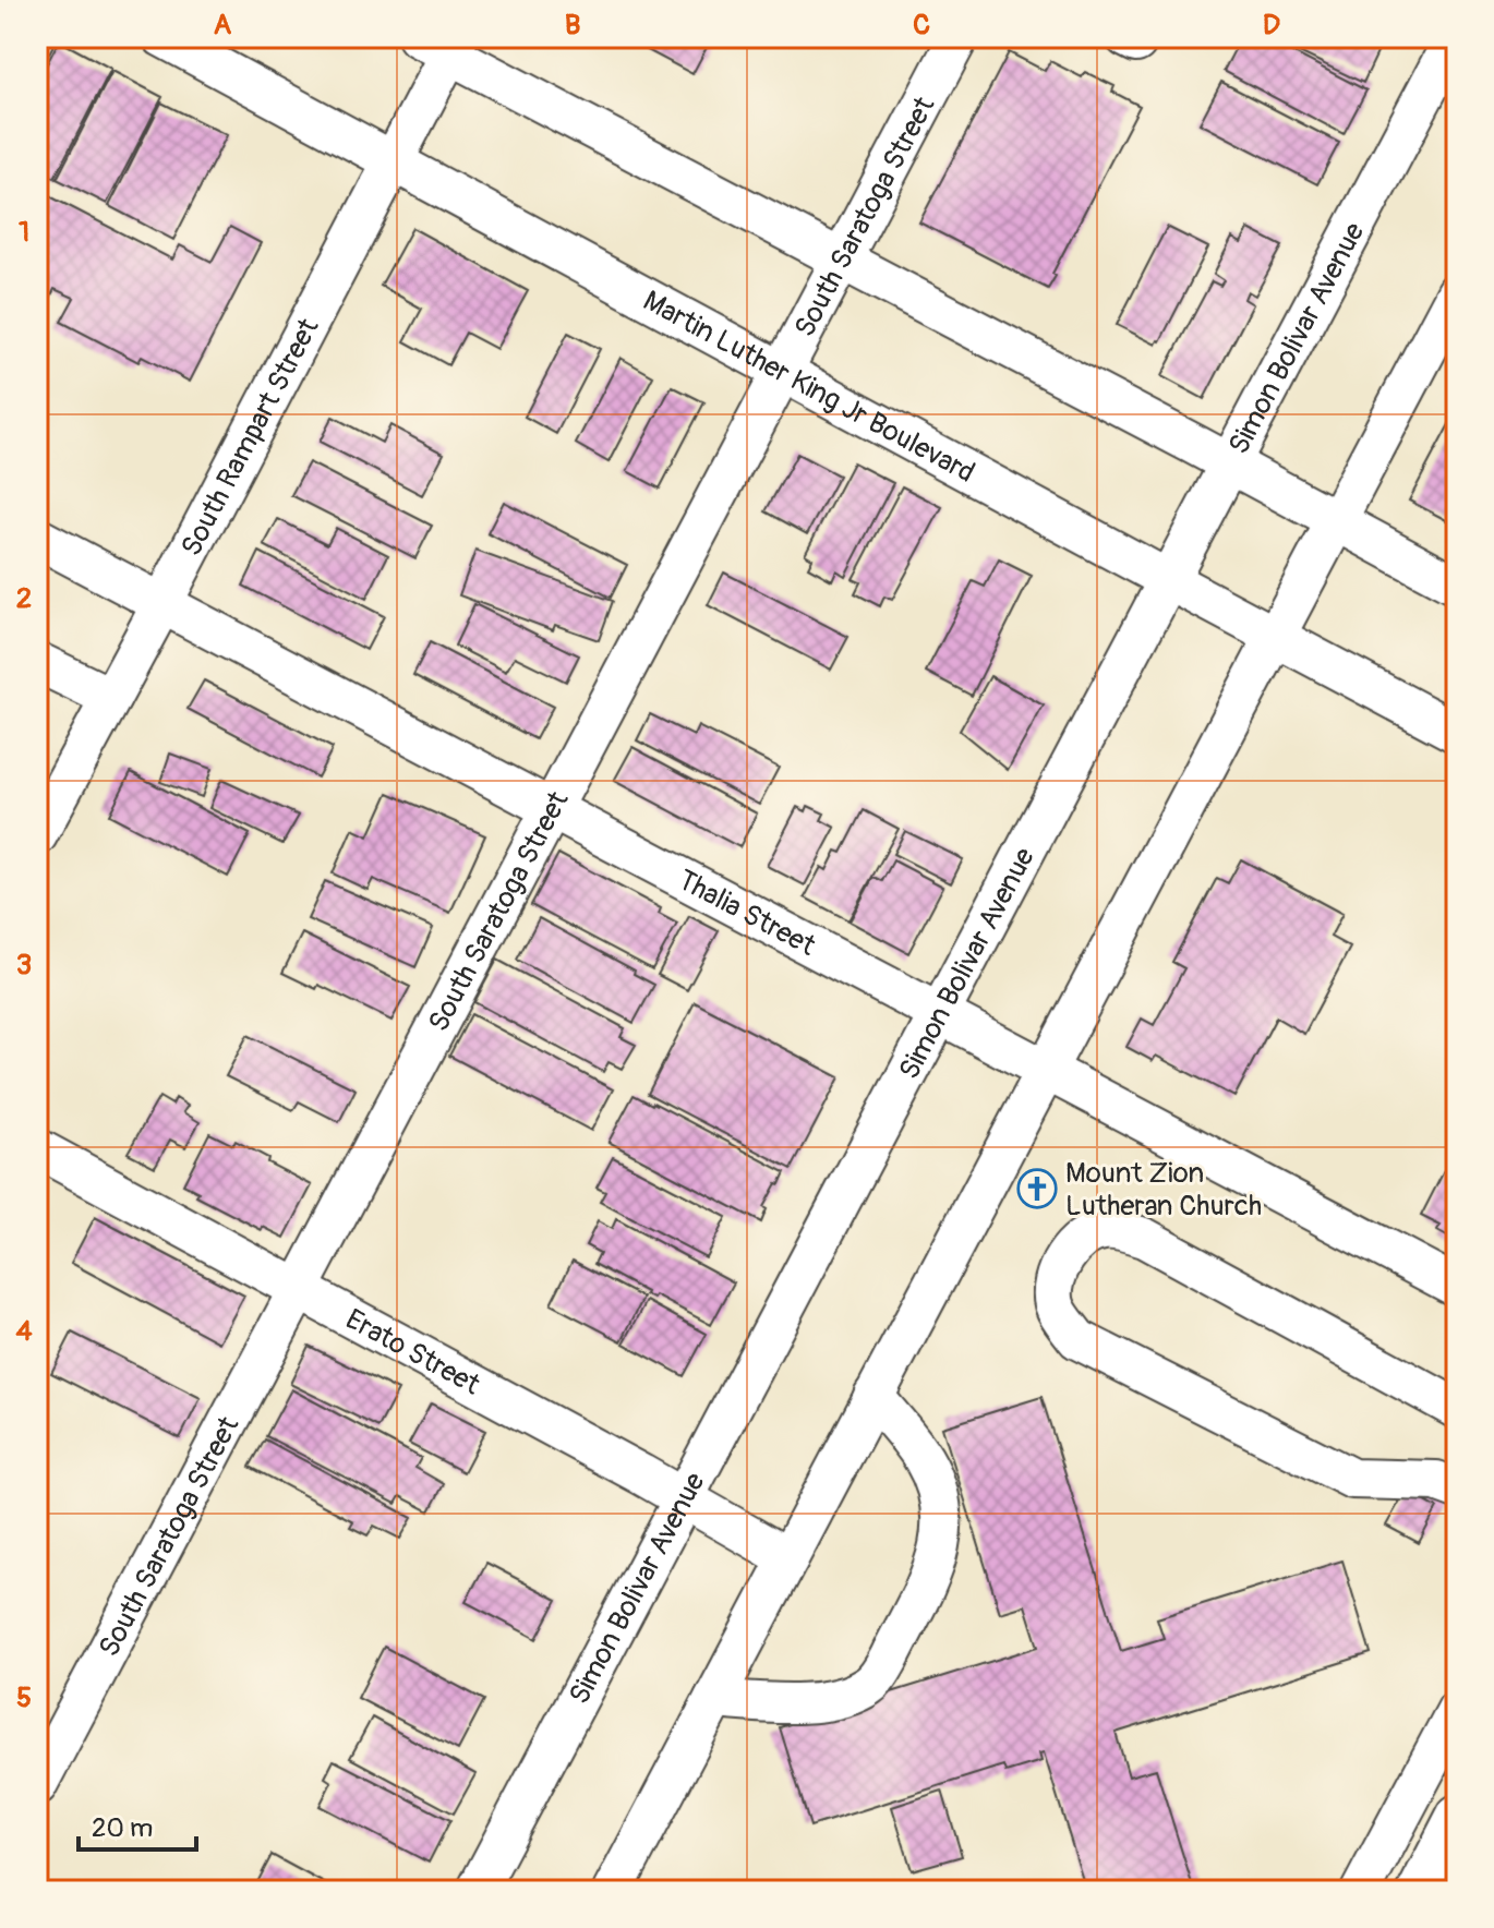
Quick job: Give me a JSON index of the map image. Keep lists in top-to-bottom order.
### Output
{
  "streets": {
    "street": [
      "South Saratoga Street",
      "Simon Bolivar Avenue",
      "Martin Luther King Jr Boulevard",
      "South Rampart Street",
      "Thalia Street",
      "Erato Street"
    ]
  },
  "crossings": [
    ["South Saratoga Street", "Martin Luther King Jr Boulevard"],
    ["South Saratoga Street", "Thalia Street"],
    ["South Saratoga Street", "Erato Street"],
    ["Simon Bolivar Avenue", "Martin Luther King Jr Boulevard"],
    ["Simon Bolivar Avenue", "Thalia Street"],
    ["Simon Bolivar Avenue", "Erato Street"],
    ["Martin Luther King Jr Boulevard", "South Rampart Street"],
    ["South Rampart Street", "Thalia Street"]
  ],
  "places": {
    "church": ["Mount Zion Lutheran Church"]
  },
  "scale_bar": "20 m",
  "grid": {
    "columns": [
      "A",
      "B",
      "C",
      "D"
    ],
    "rows": [
      "1",
      "2",
      "3",
      "4",
      "5"
    ]
  }
}
